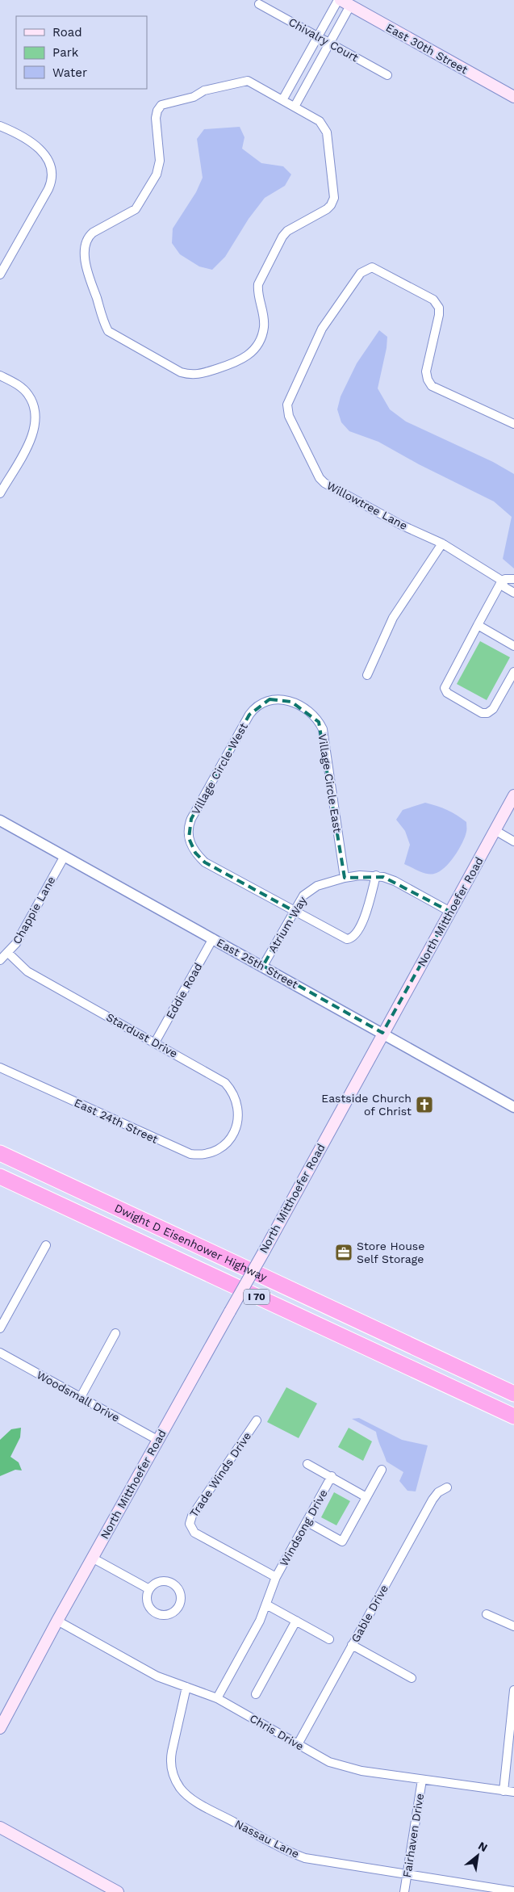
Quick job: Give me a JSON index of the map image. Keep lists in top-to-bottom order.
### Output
{
  "streets": {
    "highway": ["Dwight D Eisenhower Highway", "I 70"],
    "main road": ["East 30th Street", "North Mitthoefer Road"],
    "street": [
      "Chivalry Court",
      "Willowtree Lane",
      "Village Circle West",
      "Village Circle East",
      "Chappie Lane",
      "Atrium Way",
      "East 25th Street",
      "Eddie Road",
      "Stardust Drive",
      "East 24th Street",
      "Woodsmall Drive",
      "Trade Winds Drive",
      "Windsong Drive",
      "Gable Drive",
      "Chris Drive",
      "Fairhaven Drive",
      "Nassau Lane"
    ]
  },
  "crossings": [
    ["Village Circle West", "Village Circle East"],
    ["Village Circle West", "Atrium Way"],
    ["Village Circle East", "Atrium Way"],
    ["Chappie Lane", "East 25th Street"],
    ["Chappie Lane", "Stardust Drive"],
    ["North Mitthoefer Road", "Atrium Way"],
    ["North Mitthoefer Road", "East 25th Street"],
    ["North Mitthoefer Road", "Woodsmall Drive"],
    ["North Mitthoefer Road", "Chris Drive"],
    ["Atrium Way", "East 25th Street"],
    ["East 25th Street", "Eddie Road"],
    ["Eddie Road", "Stardust Drive"],
    ["Stardust Drive", "East 24th Street"],
    ["Trade Winds Drive", "Windsong Drive"],
    ["Windsong Drive", "Chris Drive"],
    ["Gable Drive", "Chris Drive"],
    ["Chris Drive", "Fairhaven Drive"],
    ["Chris Drive", "Nassau Lane"],
    ["Fairhaven Drive", "Nassau Lane"]
  ],
  "places": {
    "church": ["Eastside Church of Christ"],
    "office": ["Store House Self Storage"]
  },
  "legend": ["Road", "Park", "Water"],
  "north": "top right"
}
